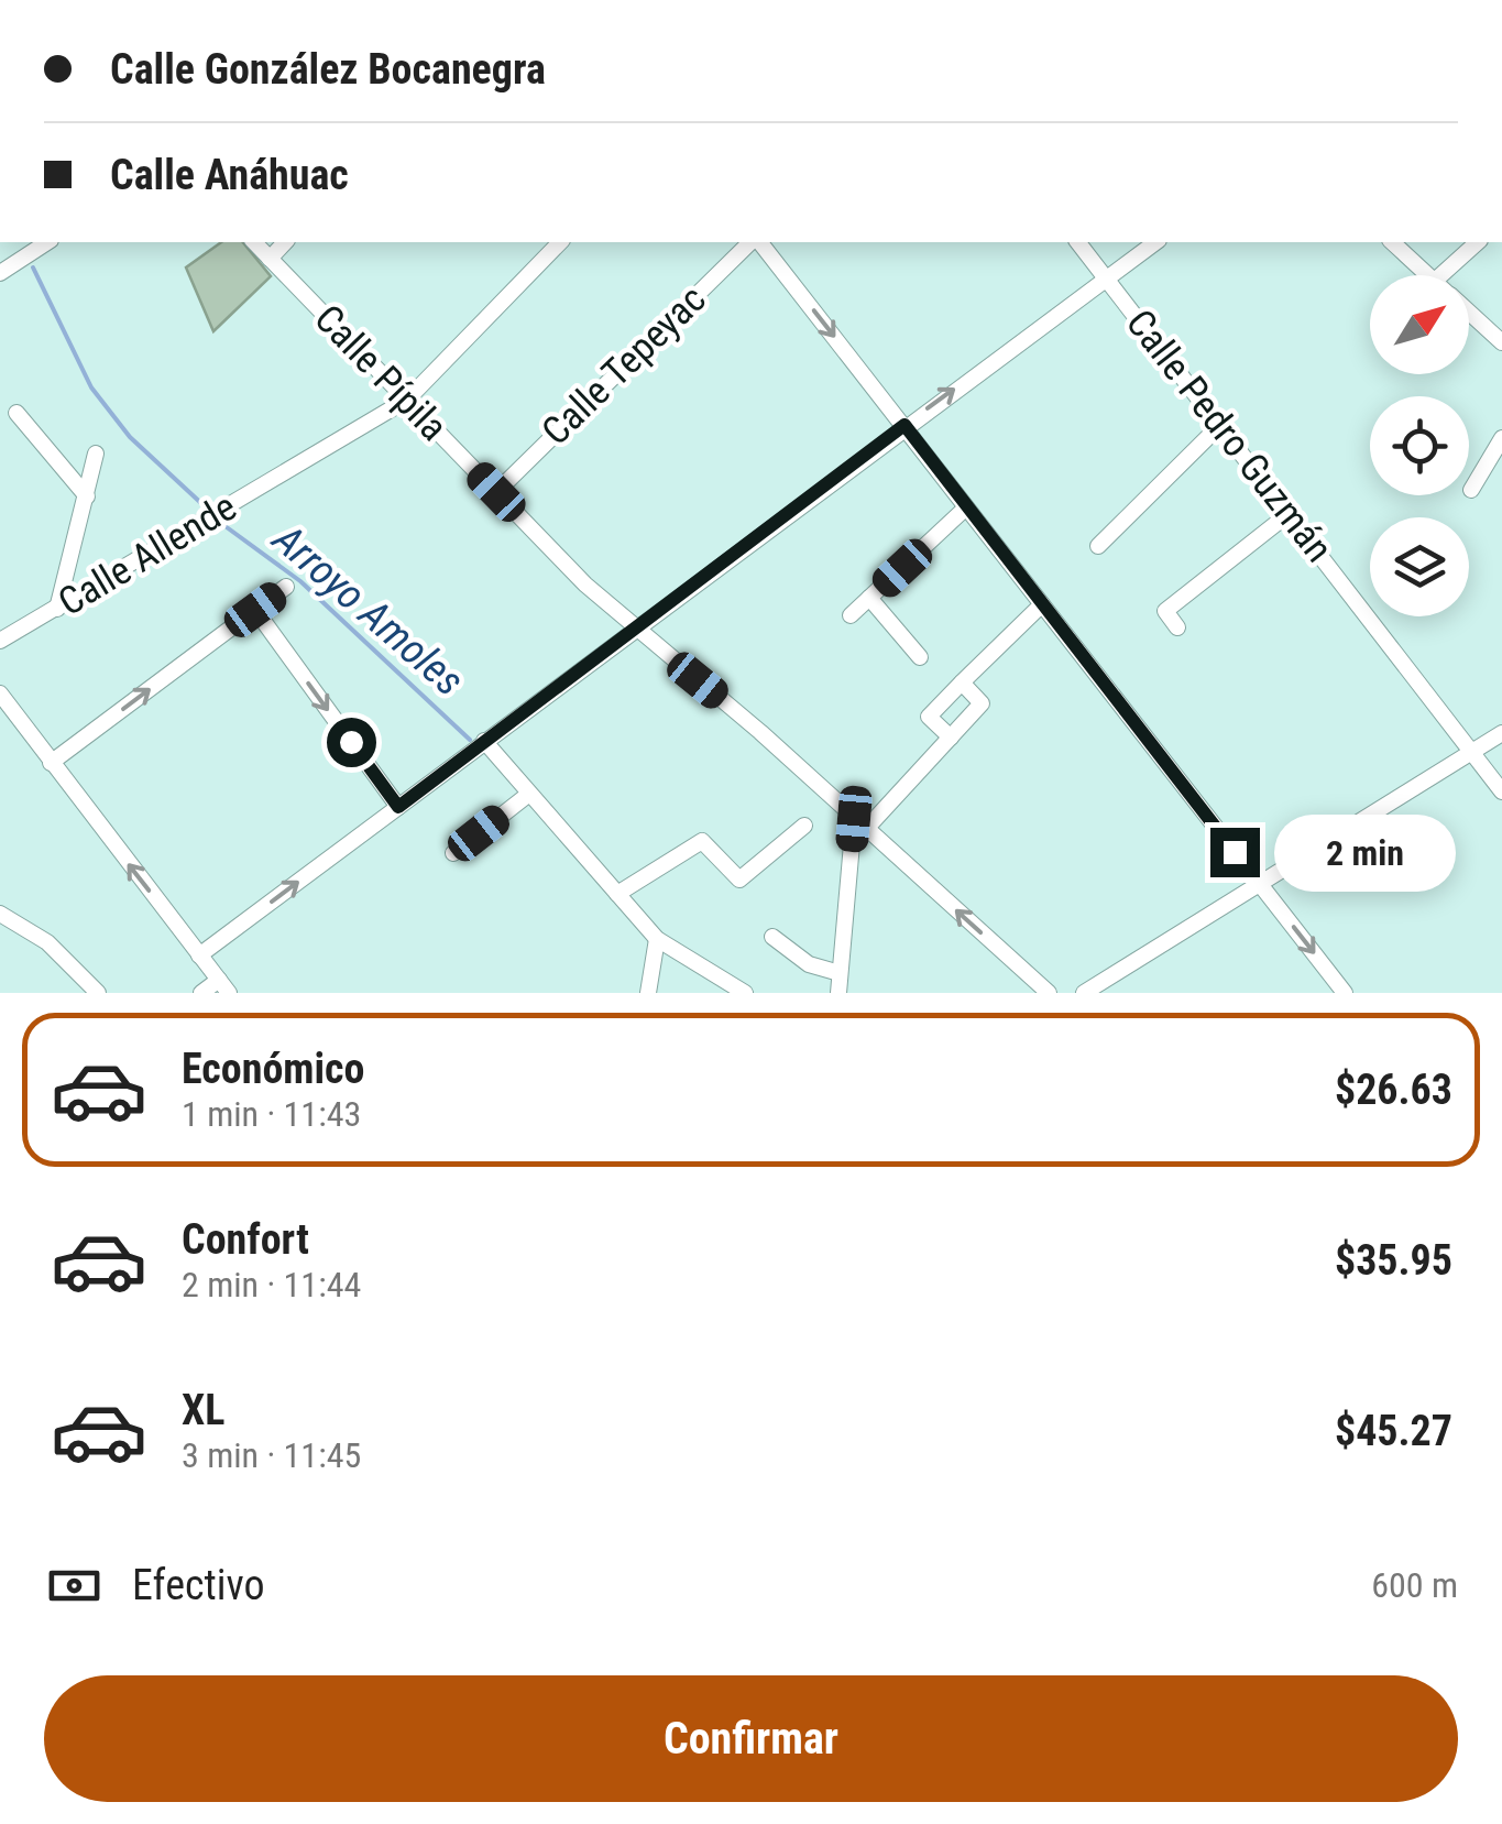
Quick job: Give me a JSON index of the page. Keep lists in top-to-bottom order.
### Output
{
  "streets": {
    "street": [
      "Calle Tepeyac",
      "Calle Pípila",
      "Calle Pedro Guzmán",
      "Calle Allende"
    ]
  },
  "crossings": [
    ["Calle Tepeyac", "Calle Pípila"],
    ["Calle Pípila", "Calle Allende"]
  ],
  "water": ["Arroyo Amoles"],
  "north": "top right",
  "page": {
    "banner": ["Calle González Bocanegra", "Calle Anáhuac"],
    "bubble": "2 min",
    "list": [
      {
        "name": "Económico",
        "note": "1 min · 11:43",
        "value": "$26.63"
      },
      {
        "name": "Confort",
        "note": "2 min · 11:44",
        "value": "$35.95"
      },
      {
        "name": "XL",
        "note": "3 min · 11:45",
        "value": "$45.27"
      }
    ],
    "pay": ["Efectivo", "600 m"],
    "buttons": "Confirmar"
  }
}
